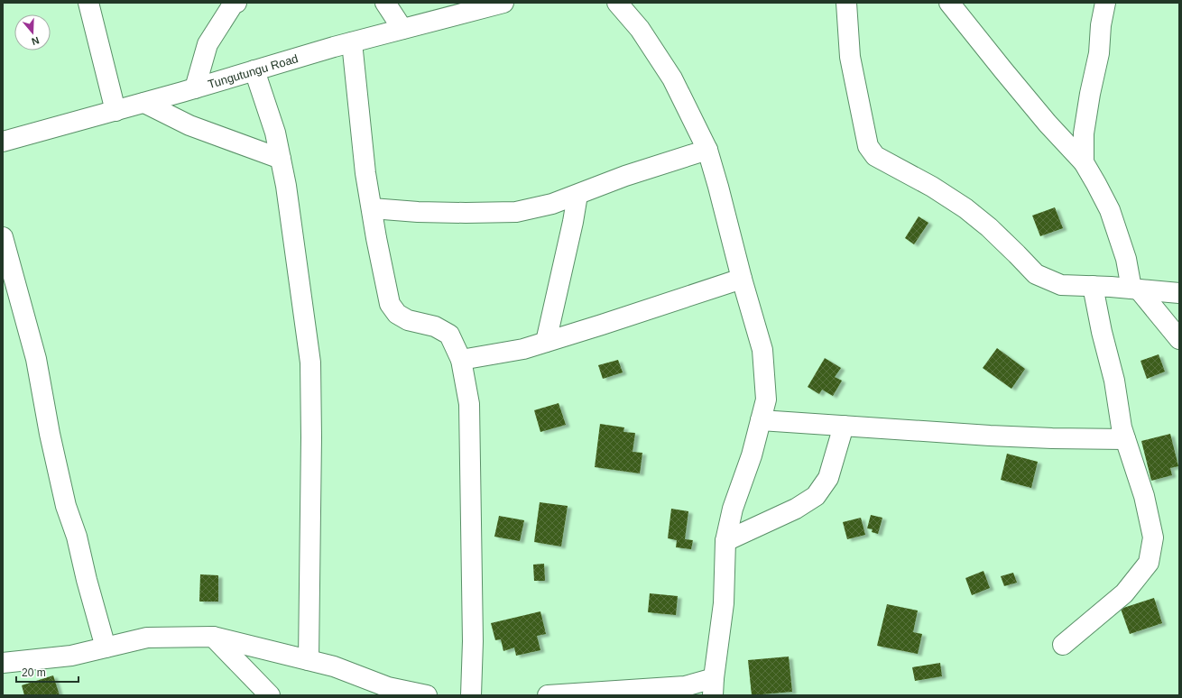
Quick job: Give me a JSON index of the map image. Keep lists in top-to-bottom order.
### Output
{
  "streets": {
    "street": ["Tungutungu Road"]
  },
  "scale_bar": "20 m",
  "north": "bottom"
}
